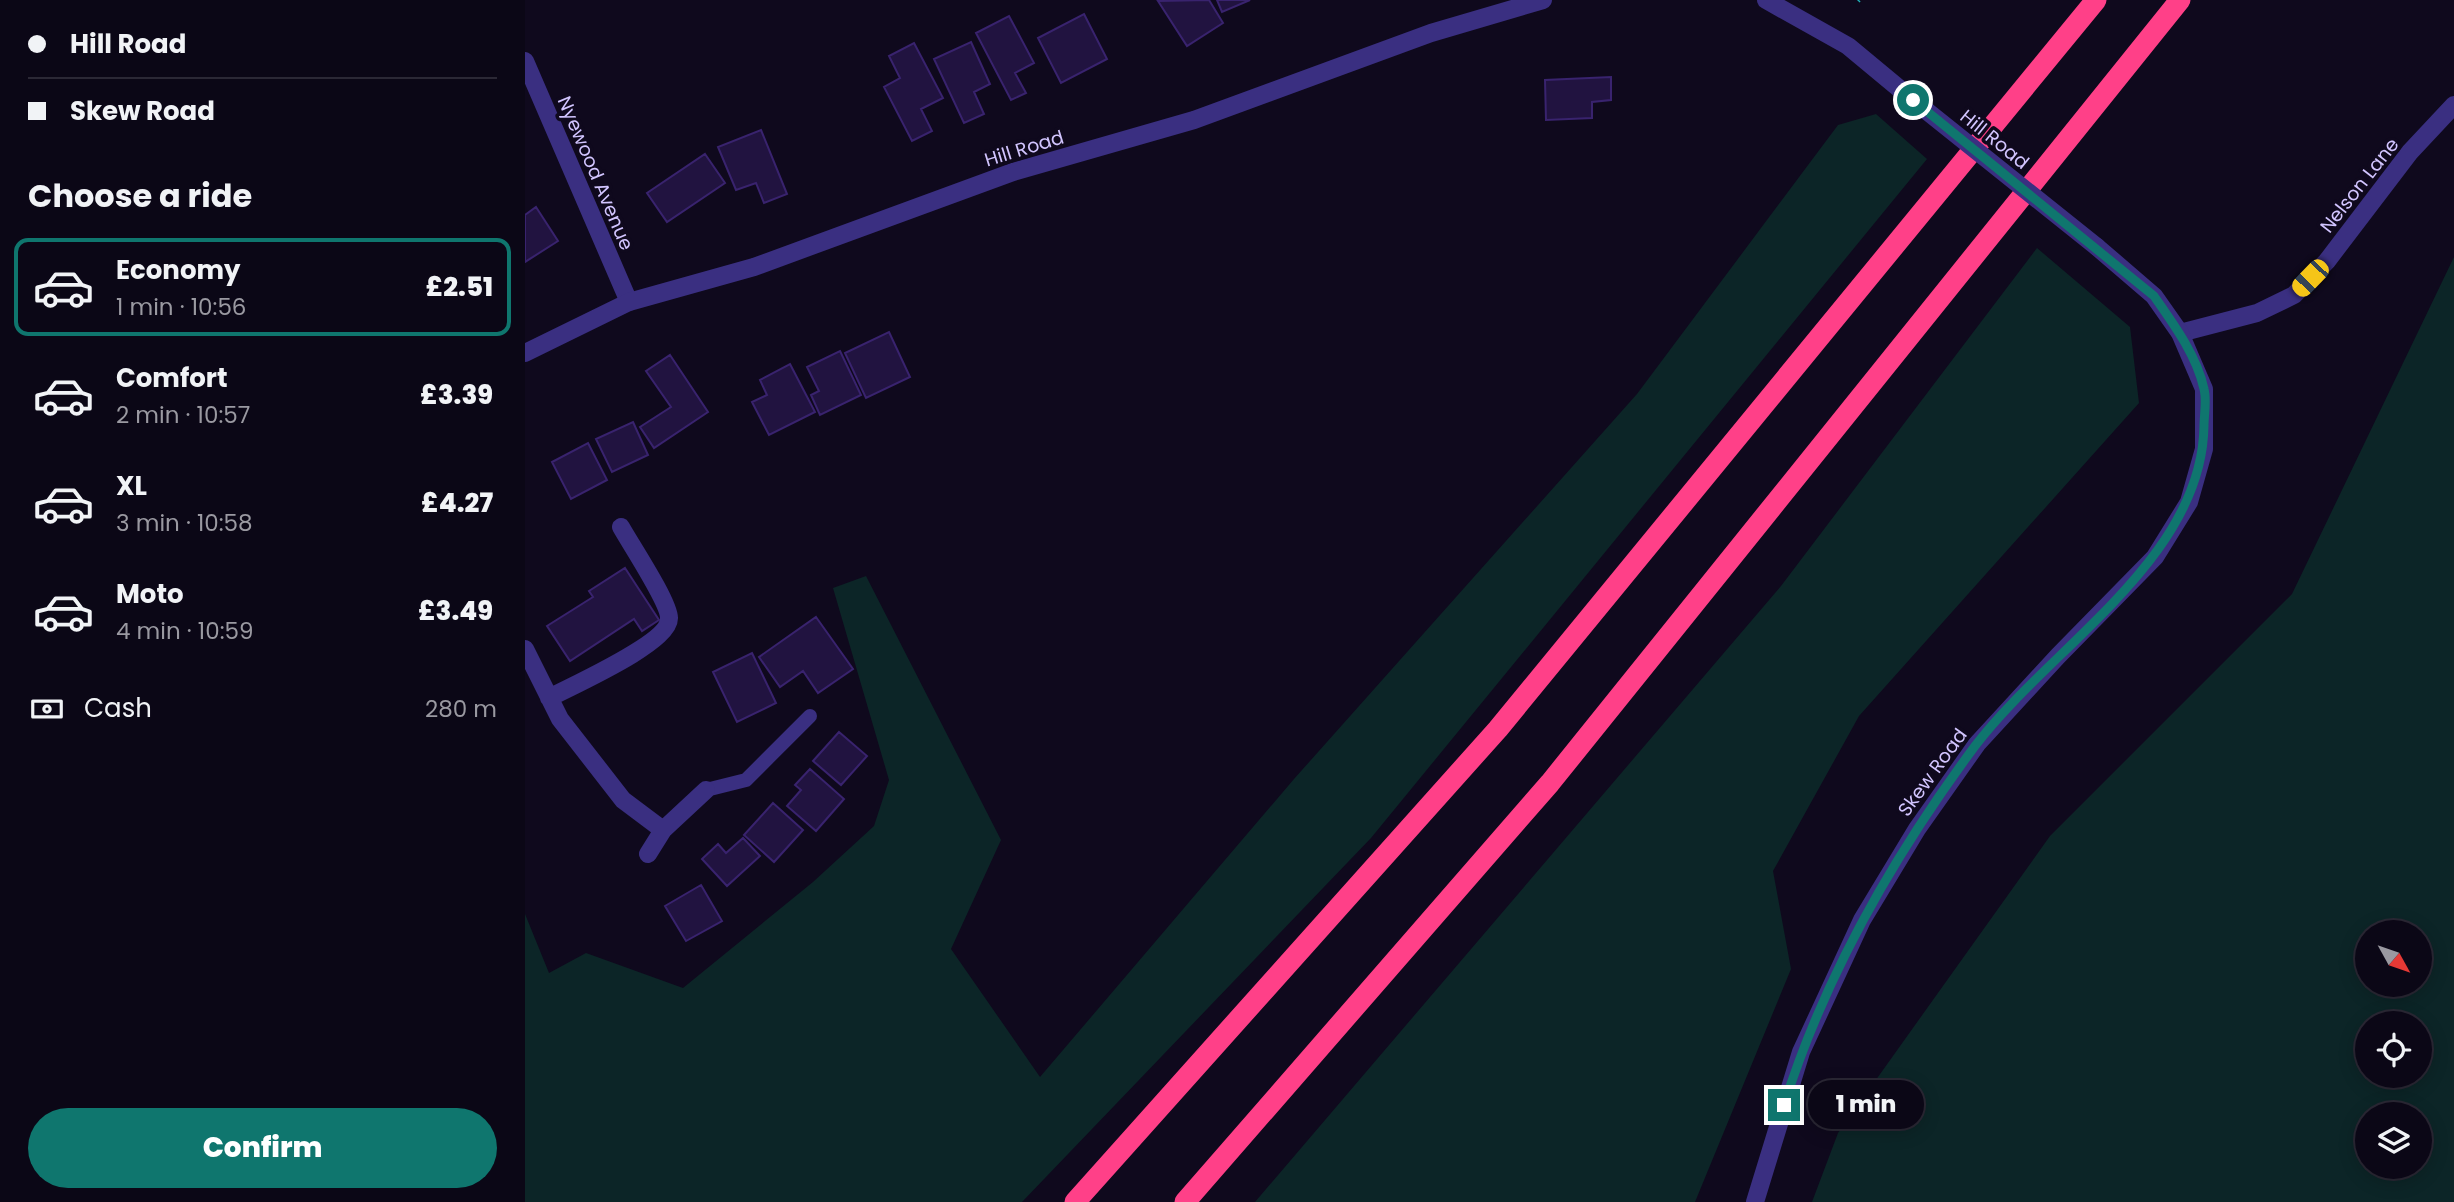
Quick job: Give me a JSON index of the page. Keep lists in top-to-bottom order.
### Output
{
  "streets": {
    "street": [
      "Hill Road",
      "Nyewood Avenue",
      "Nelson Lane",
      "Skew Road"
    ]
  },
  "crossings": [
    ["Hill Road", "Nyewood Avenue"],
    ["Hill Road", "Nelson Lane"],
    ["Hill Road", "Skew Road"],
    ["Nelson Lane", "Skew Road"]
  ],
  "north": "bottom right",
  "page": {
    "banner": ["Hill Road", "Skew Road"],
    "heading": "Choose a ride",
    "list": [
      {
        "name": "Economy",
        "note": "1 min · 10:56",
        "value": "£2.51"
      },
      {
        "name": "Comfort",
        "note": "2 min · 10:57",
        "value": "£3.39"
      },
      {
        "name": "XL",
        "note": "3 min · 10:58",
        "value": "£4.27"
      },
      {
        "name": "Moto",
        "note": "4 min · 10:59",
        "value": "£3.49"
      }
    ],
    "pay": ["Cash", "280 m"],
    "bubble": "1 min",
    "buttons": "Confirm"
  }
}
